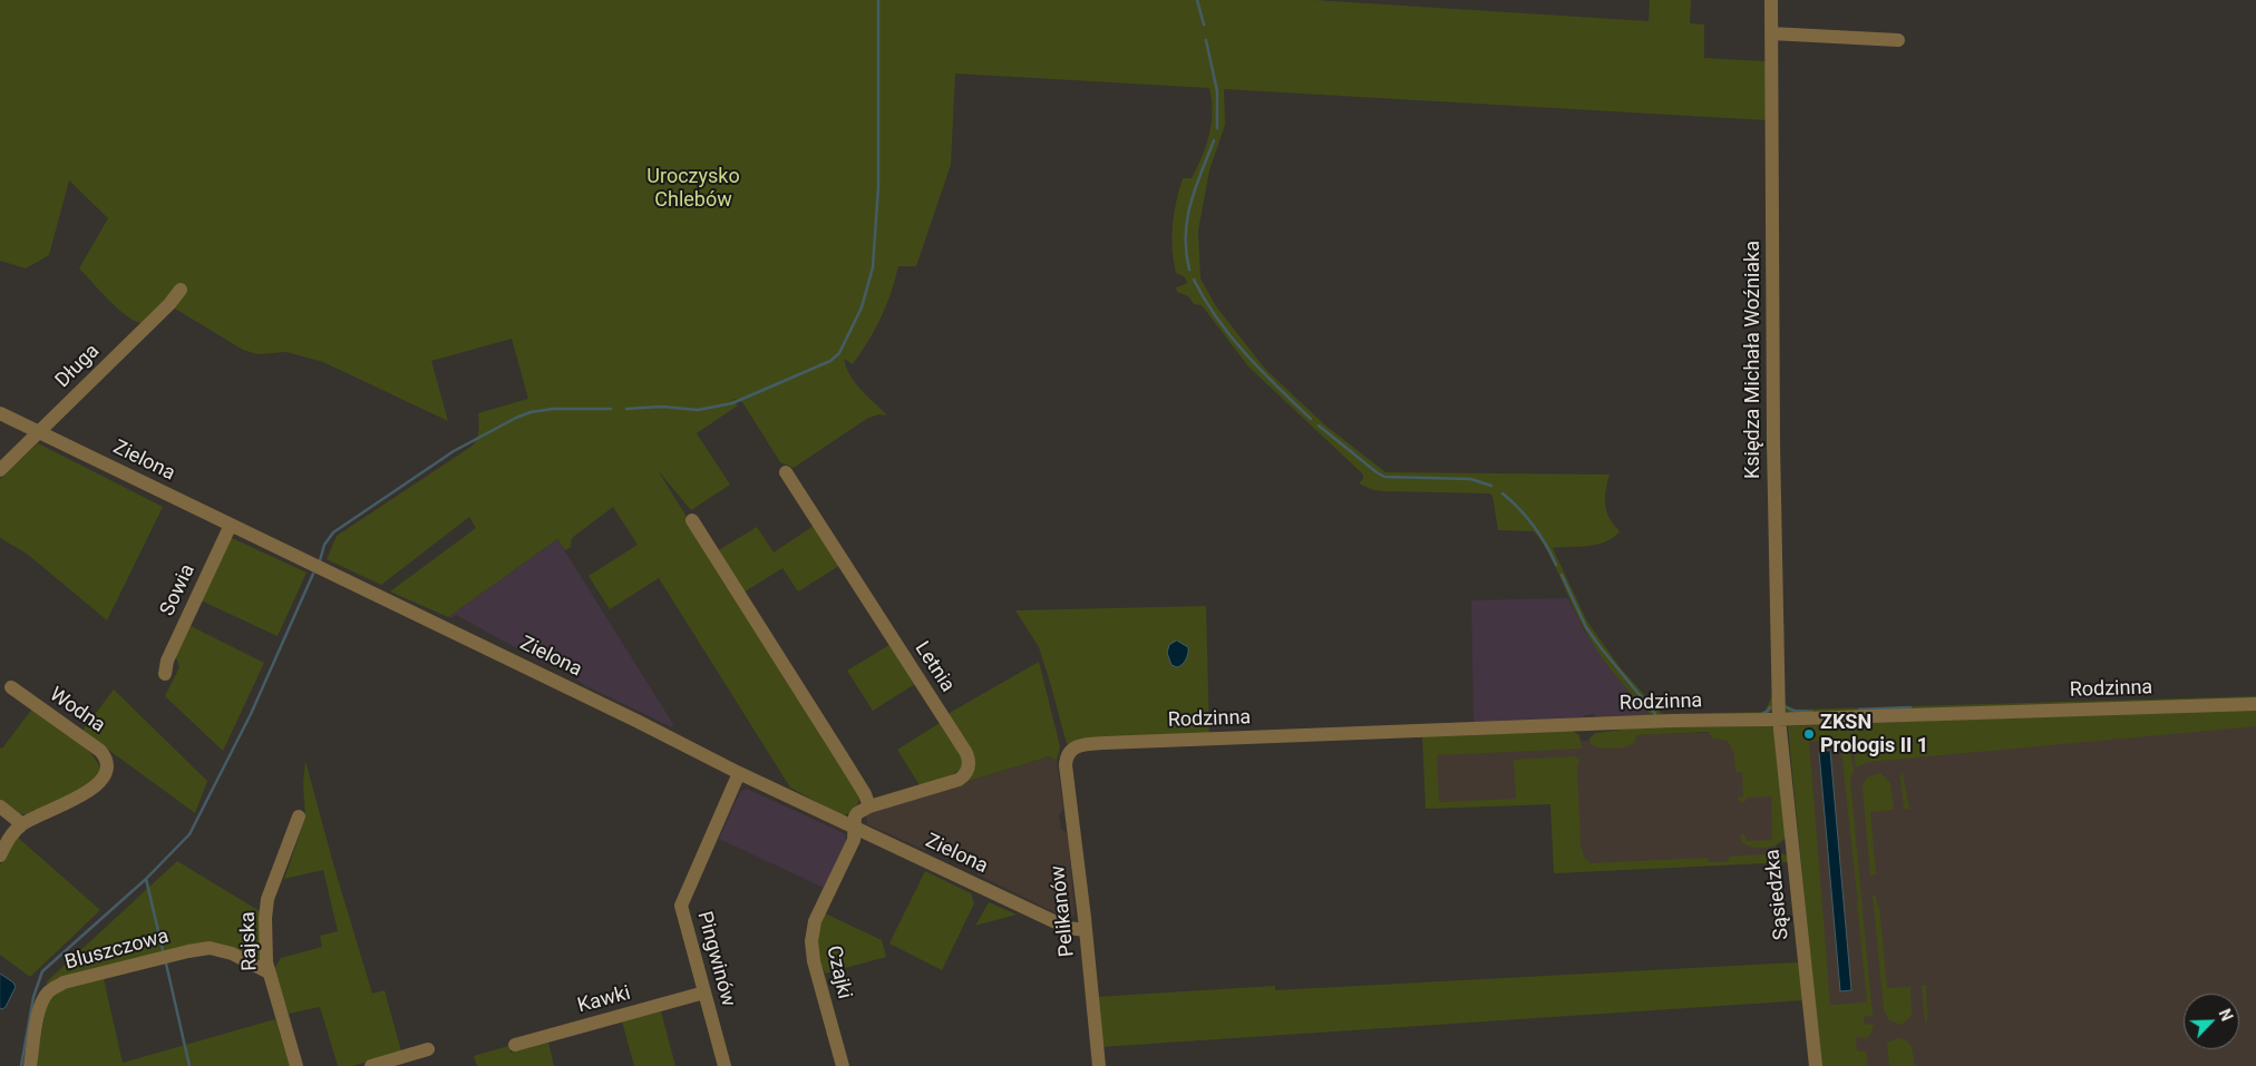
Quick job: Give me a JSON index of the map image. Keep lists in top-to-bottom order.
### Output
{
  "streets": {
    "street": [
      "Księdza Michała Woźniaka",
      "Długa",
      "Zielona",
      "Sowia",
      "Letnia",
      "Rodzinna",
      "Wodna",
      "Sąsiedzka",
      "Pelikanów",
      "Rajska",
      "Bluszczowa",
      "Pingwinów",
      "Czajki",
      "Kawki"
    ]
  },
  "crossings": [
    ["Księdza Michała Woźniaka", "Rodzinna"],
    ["Księdza Michała Woźniaka", "Sąsiedzka"],
    ["Długa", "Zielona"],
    ["Zielona", "Sowia"],
    ["Zielona", "Pelikanów"],
    ["Zielona", "Pingwinów"],
    ["Zielona", "Czajki"],
    ["Rodzinna", "Sąsiedzka"],
    ["Rodzinna", "Pelikanów"],
    ["Rajska", "Bluszczowa"],
    ["Pingwinów", "Kawki"]
  ],
  "parks": ["Uroczysko Chlebów"],
  "places": ["ZKSN Prologis II 1"],
  "north": "top right"
}
